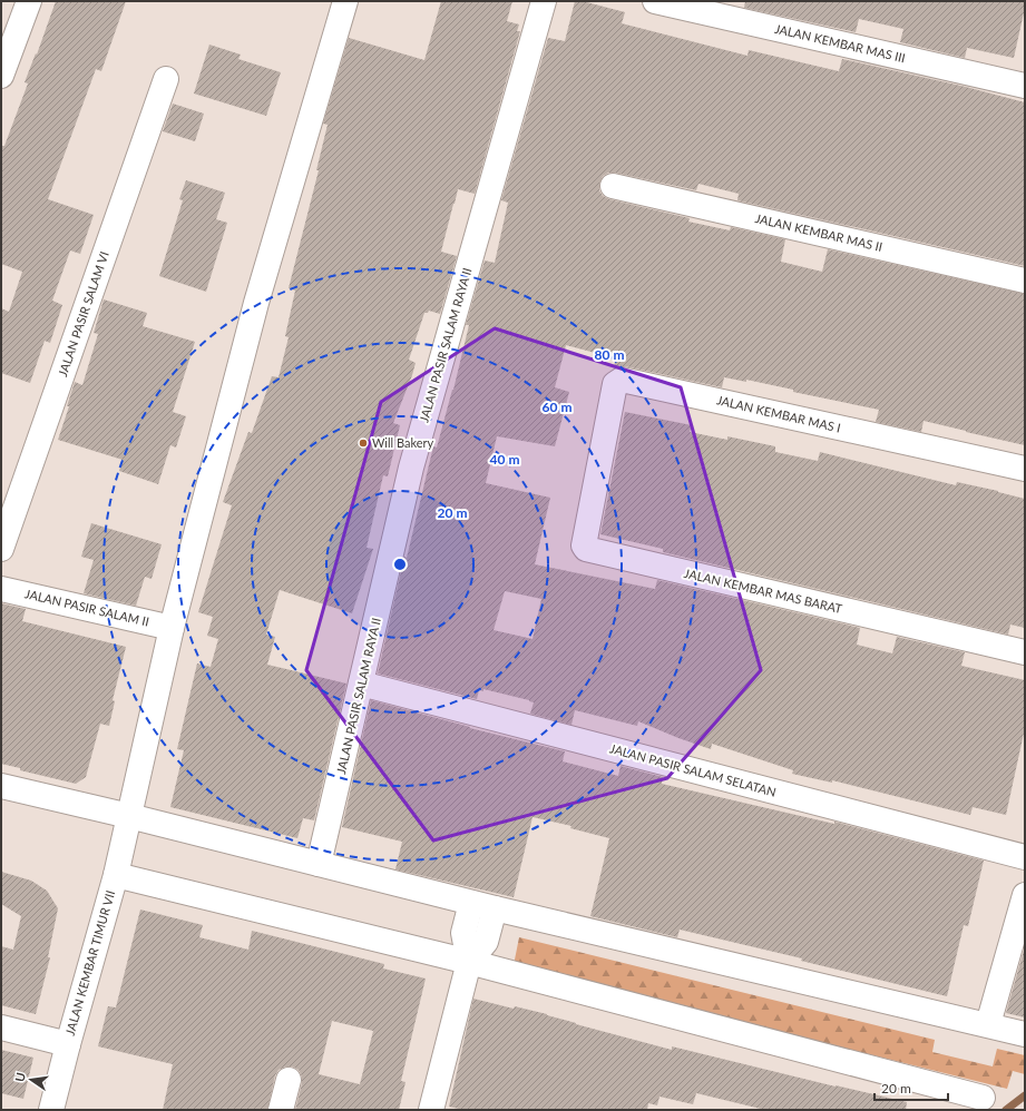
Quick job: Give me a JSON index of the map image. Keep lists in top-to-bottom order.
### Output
{
  "streets": {
    "street": [
      "JALAN KEMBAR MAS III",
      "JALAN KEMBAR MAS II",
      "JALAN PASIR SALAM VI",
      "JALAN PASIR SALAM RAYA II",
      "JALAN KEMBAR MAS I",
      "JALAN KEMBAR MAS BARAT",
      "JALAN PASIR SALAM II",
      "JALAN PASIR SALAM SELATAN",
      "JALAN KEMBAR TIMUR VII"
    ]
  },
  "crossings": [
    ["JALAN PASIR SALAM RAYA II", "JALAN PASIR SALAM SELATAN"],
    ["JALAN KEMBAR MAS I", "JALAN KEMBAR MAS BARAT"],
    ["JALAN PASIR SALAM II", "JALAN KEMBAR TIMUR VII"]
  ],
  "places": ["Will Bakery"],
  "scale_bar": "20 m",
  "north": "left",
  "rings": [
    "80 m",
    "60 m",
    "40 m",
    "20 m"
  ]
}
